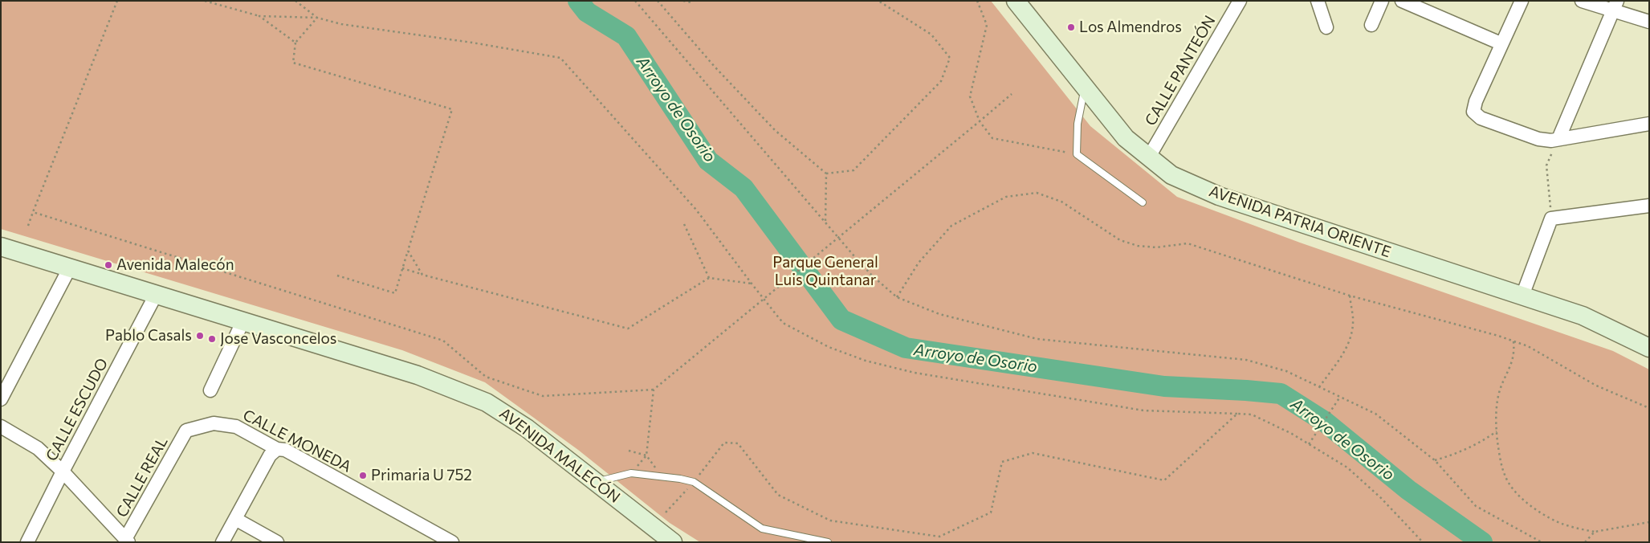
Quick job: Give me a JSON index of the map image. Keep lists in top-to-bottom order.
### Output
{
  "streets": {
    "street": [
      "CALLE PANTEÓN",
      "AVENIDA PATRIA ORIENTE",
      "CALLE ESCUDO",
      "CALLE MONEDA",
      "AVENIDA MALECÓN",
      "CALLE REAL"
    ]
  },
  "crossings": [
    ["CALLE PANTEÓN", "AVENIDA PATRIA ORIENTE"],
    ["CALLE ESCUDO", "AVENIDA MALECÓN"],
    ["CALLE MONEDA", "CALLE REAL"]
  ],
  "water": ["Arroyo de Osorio"],
  "parks": ["Parque General Luis Quintanar"],
  "places": [
    "Los Almendros",
    "Avenida Malecón",
    "Pablo Casals",
    "Jose Vasconcelos",
    "Primaria U 752"
  ]
}
